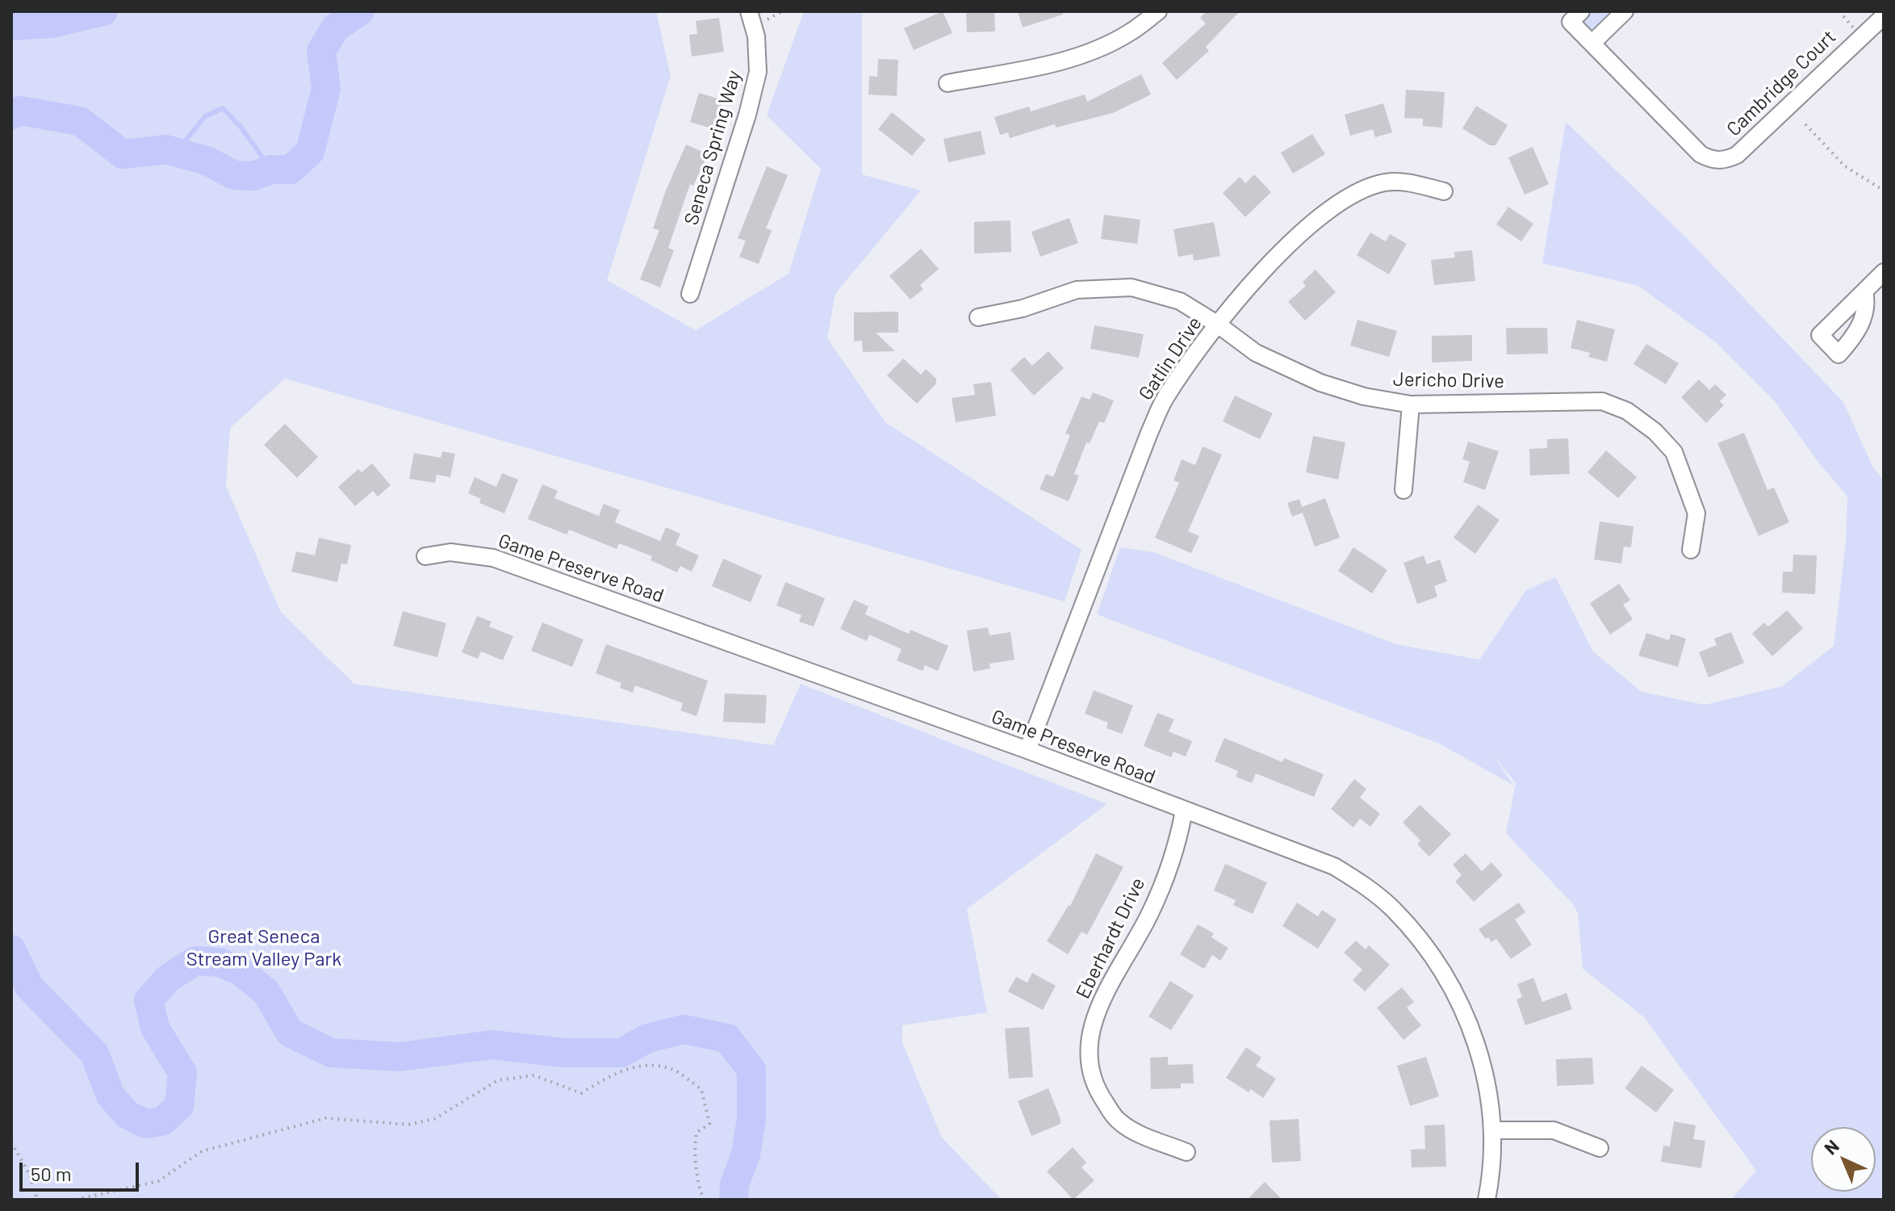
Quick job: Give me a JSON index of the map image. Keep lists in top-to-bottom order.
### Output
{
  "streets": {
    "street": [
      "Cambridge Court",
      "Seneca Spring Way",
      "Gatlin Drive",
      "Jericho Drive",
      "Game Preserve Road",
      "Eberhardt Drive"
    ]
  },
  "crossings": [
    ["Gatlin Drive", "Jericho Drive"],
    ["Gatlin Drive", "Game Preserve Road"],
    ["Game Preserve Road", "Eberhardt Drive"]
  ],
  "parks": ["Great Seneca Stream Valley Park"],
  "scale_bar": "50 m",
  "north": "top left"
}
